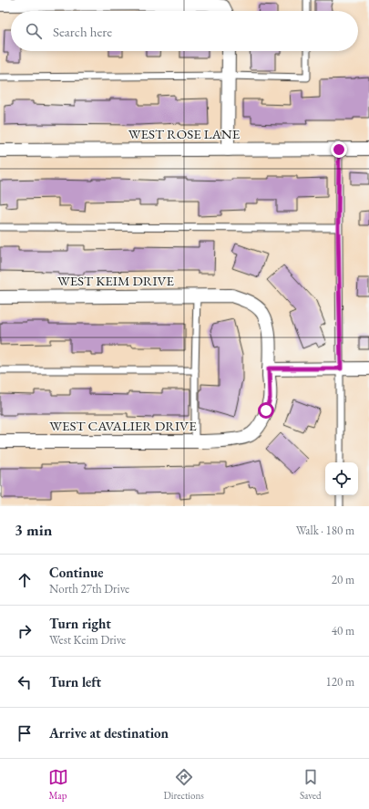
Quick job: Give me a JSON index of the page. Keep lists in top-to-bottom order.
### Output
{
  "streets": {
    "street": ["WEST ROSE LANE", "WEST KEIM DRIVE", "WEST CAVALIER DRIVE"]
  },
  "crossings": [
    ["WEST KEIM DRIVE", "WEST CAVALIER DRIVE"]
  ],
  "page": {
    "search": "Search here",
    "heading": ["3 min", "Walk · 180 m"],
    "list": [
      ["Continue", "North 27th Drive", "20 m"],
      ["Turn right", "West Keim Drive", "40 m"],
      ["Turn left", "120 m"],
      "Arrive at destination"
    ],
    "nav": ["Map", "Directions", "Saved"]
  }
}
